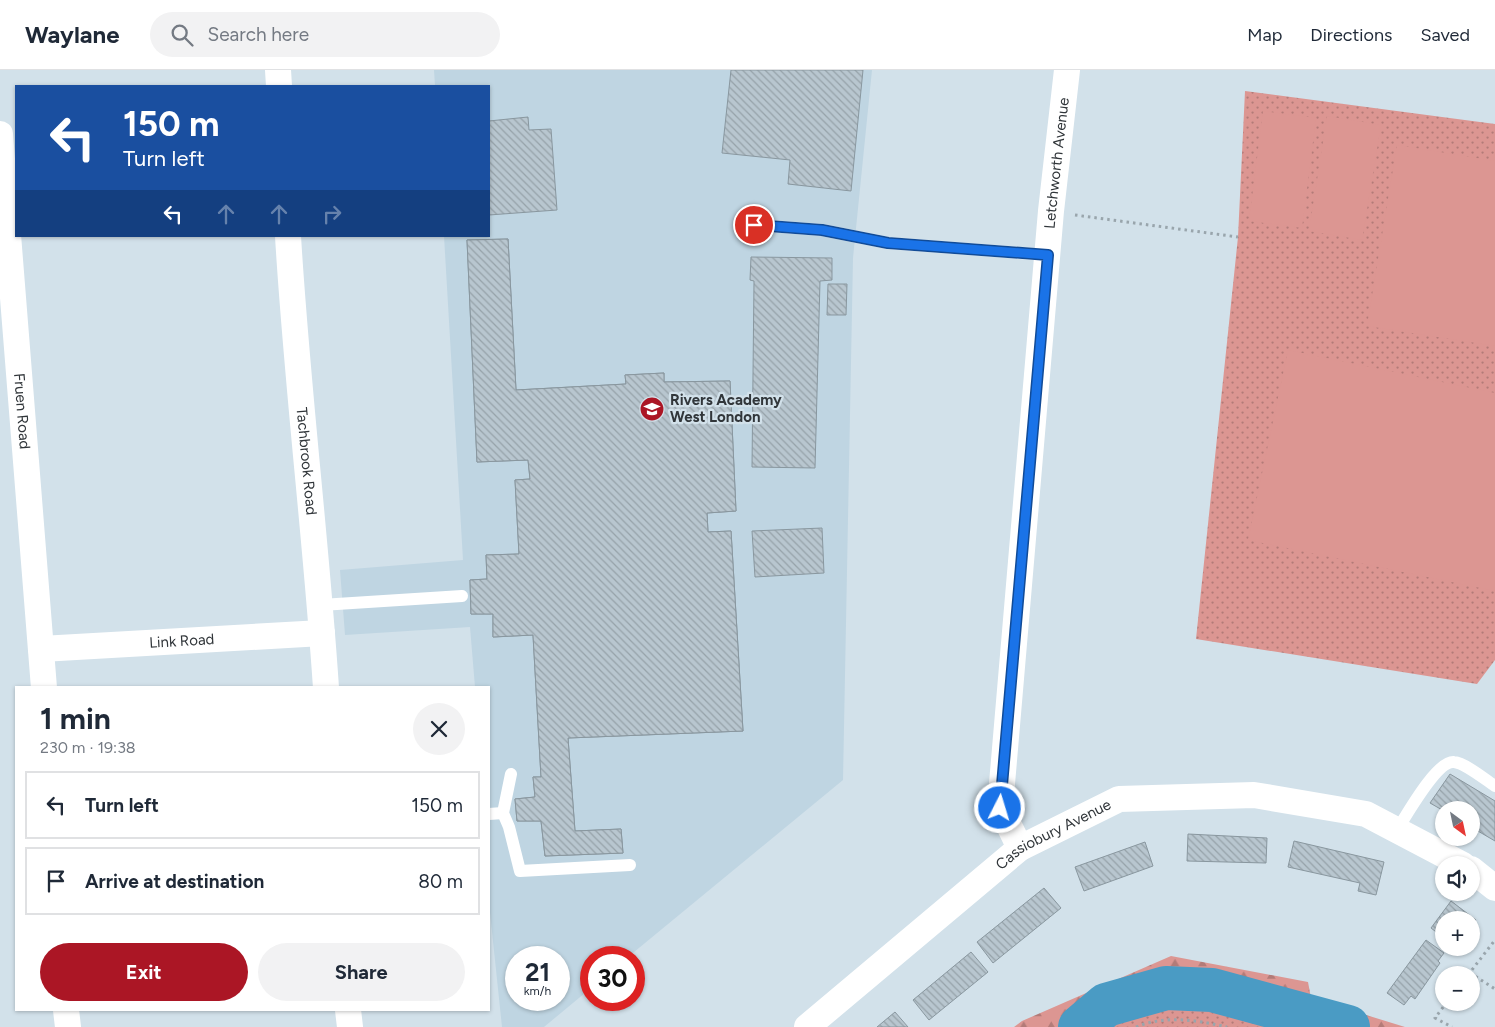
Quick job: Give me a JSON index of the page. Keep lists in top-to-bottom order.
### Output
{
  "streets": {
    "street": [
      "Letchworth Avenue",
      "Fruen Road",
      "Tachbrook Road",
      "Link Road",
      "Cassiobury Avenue"
    ]
  },
  "crossings": [
    ["Letchworth Avenue", "Cassiobury Avenue"],
    ["Fruen Road", "Link Road"],
    ["Tachbrook Road", "Link Road"]
  ],
  "places": {
    "school or university": ["Rivers Academy West London"]
  },
  "north": "bottom right",
  "page": {
    "header": "Waylane",
    "search": "Search here",
    "nav": ["Map", "Directions", "Saved"],
    "turn": ["150 m", "Turn left"],
    "heading": ["1 min", "230 m · 19:38"],
    "list": [
      {
        "name": "Turn left",
        "value": "150 m"
      },
      {
        "name": "Arrive at destination",
        "value": "80 m"
      }
    ],
    "map_buttons": ["+", "−"],
    "buttons": ["Exit", "Share"],
    "speed": "21 km/h",
    "limit": "30"
  }
}
